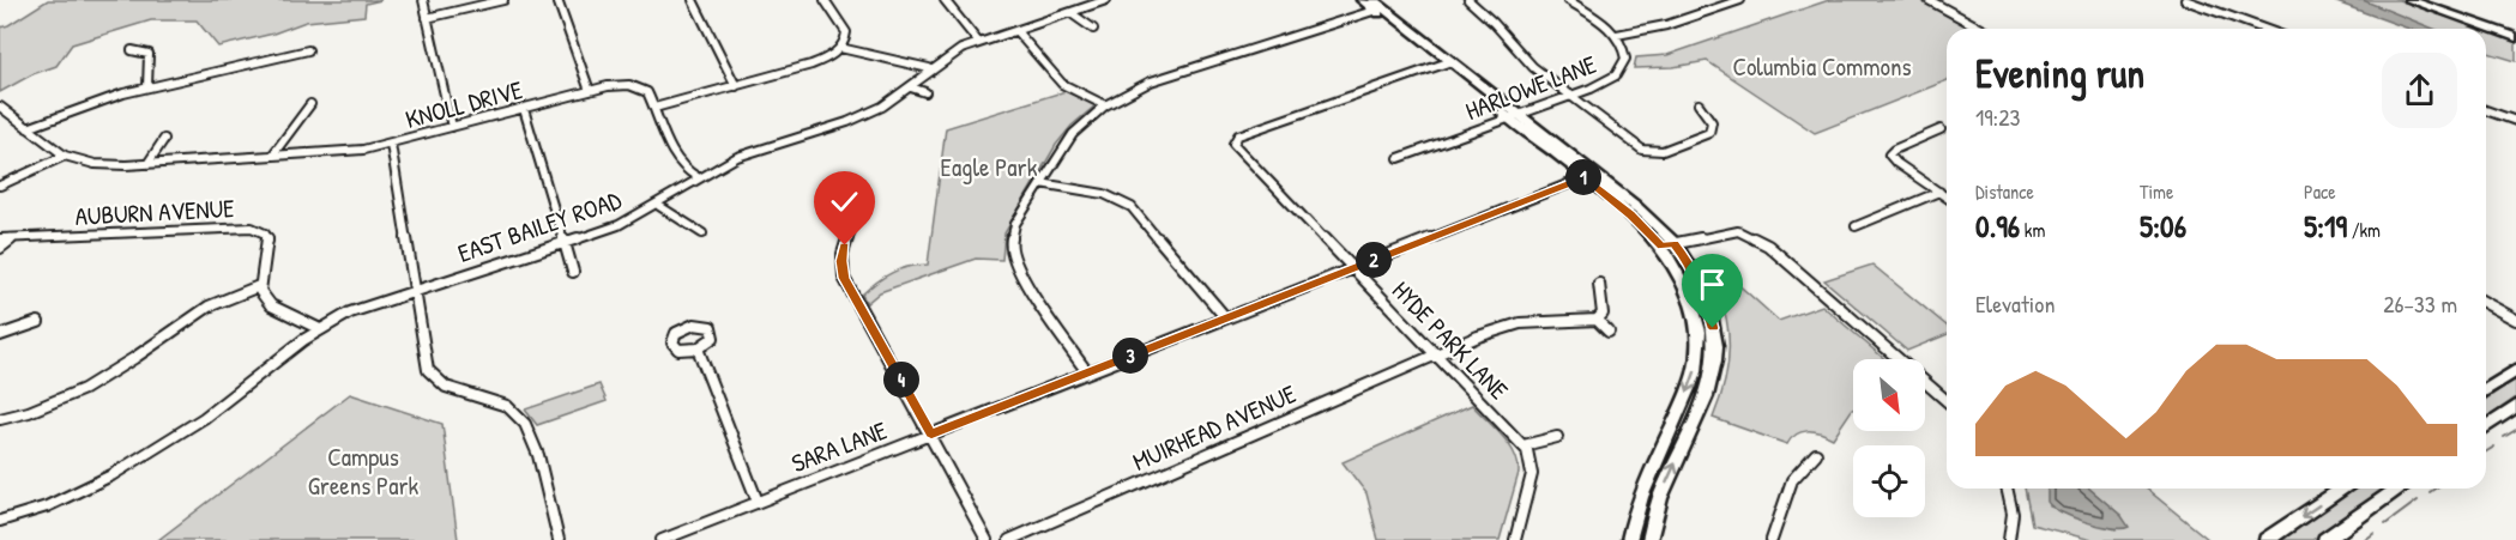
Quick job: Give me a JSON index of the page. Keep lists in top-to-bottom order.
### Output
{
  "streets": {
    "street": [
      "HARLOWE LANE",
      "KNOLL DRIVE",
      "AUBURN AVENUE",
      "EAST BAILEY ROAD",
      "HYDE PARK LANE",
      "MUIRHEAD AVENUE",
      "SARA LANE"
    ]
  },
  "crossings": [
    ["HYDE PARK LANE", "MUIRHEAD AVENUE"],
    ["HYDE PARK LANE", "SARA LANE"]
  ],
  "parks": ["Columbia Commons", "Eagle Park", "Campus Greens Park"],
  "north": "bottom right",
  "page": {
    "heading": ["Evening run", "19:23"],
    "stats": [
      ["Distance", "0.96 km"],
      ["Time", "5:06"],
      ["Pace", "5:19 /km"]
    ],
    "pins": [
      "1",
      "2",
      "3",
      "4"
    ],
    "chart": ["Elevation", "26–33 m"]
  }
}
